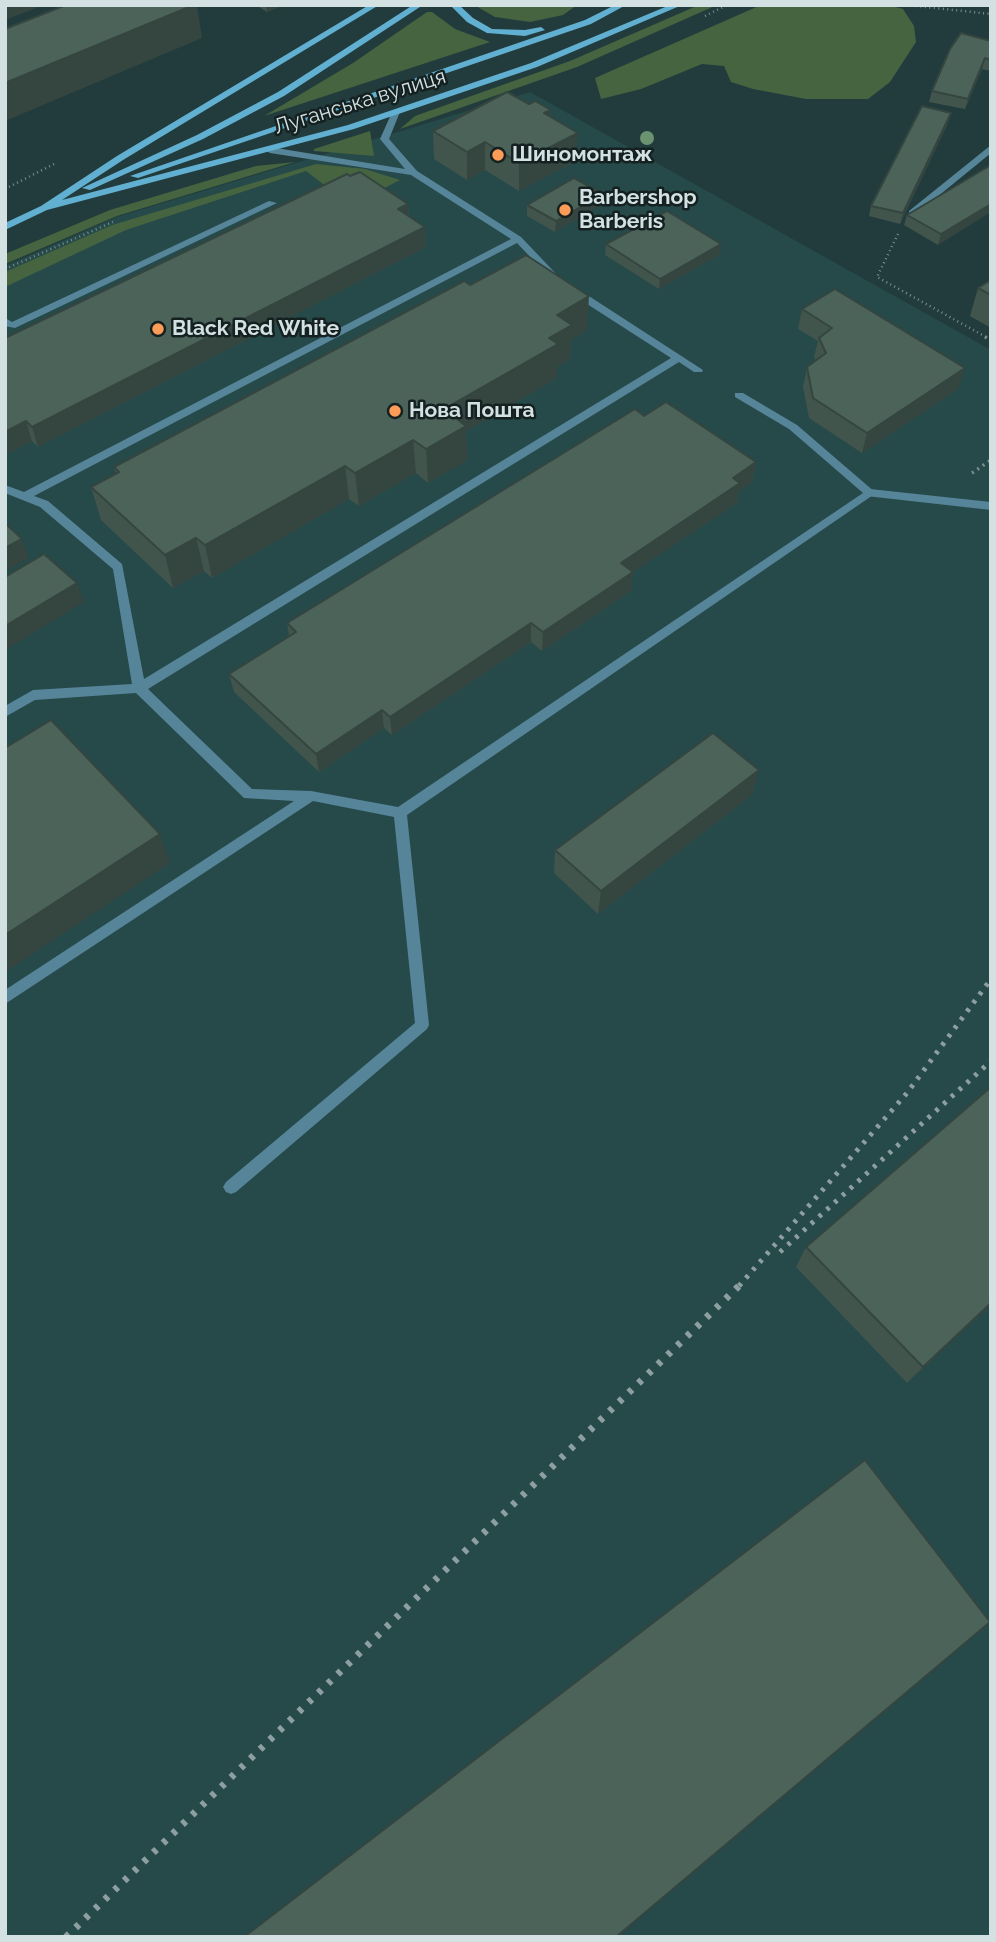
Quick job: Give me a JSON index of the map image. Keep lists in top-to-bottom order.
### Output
{
  "streets": {
    "main road": ["Луганська вулиця"]
  },
  "places": [
    "Шиномонтаж",
    "Barbershop Barberis",
    "Black Red White",
    "Нова Пошта"
  ]
}
